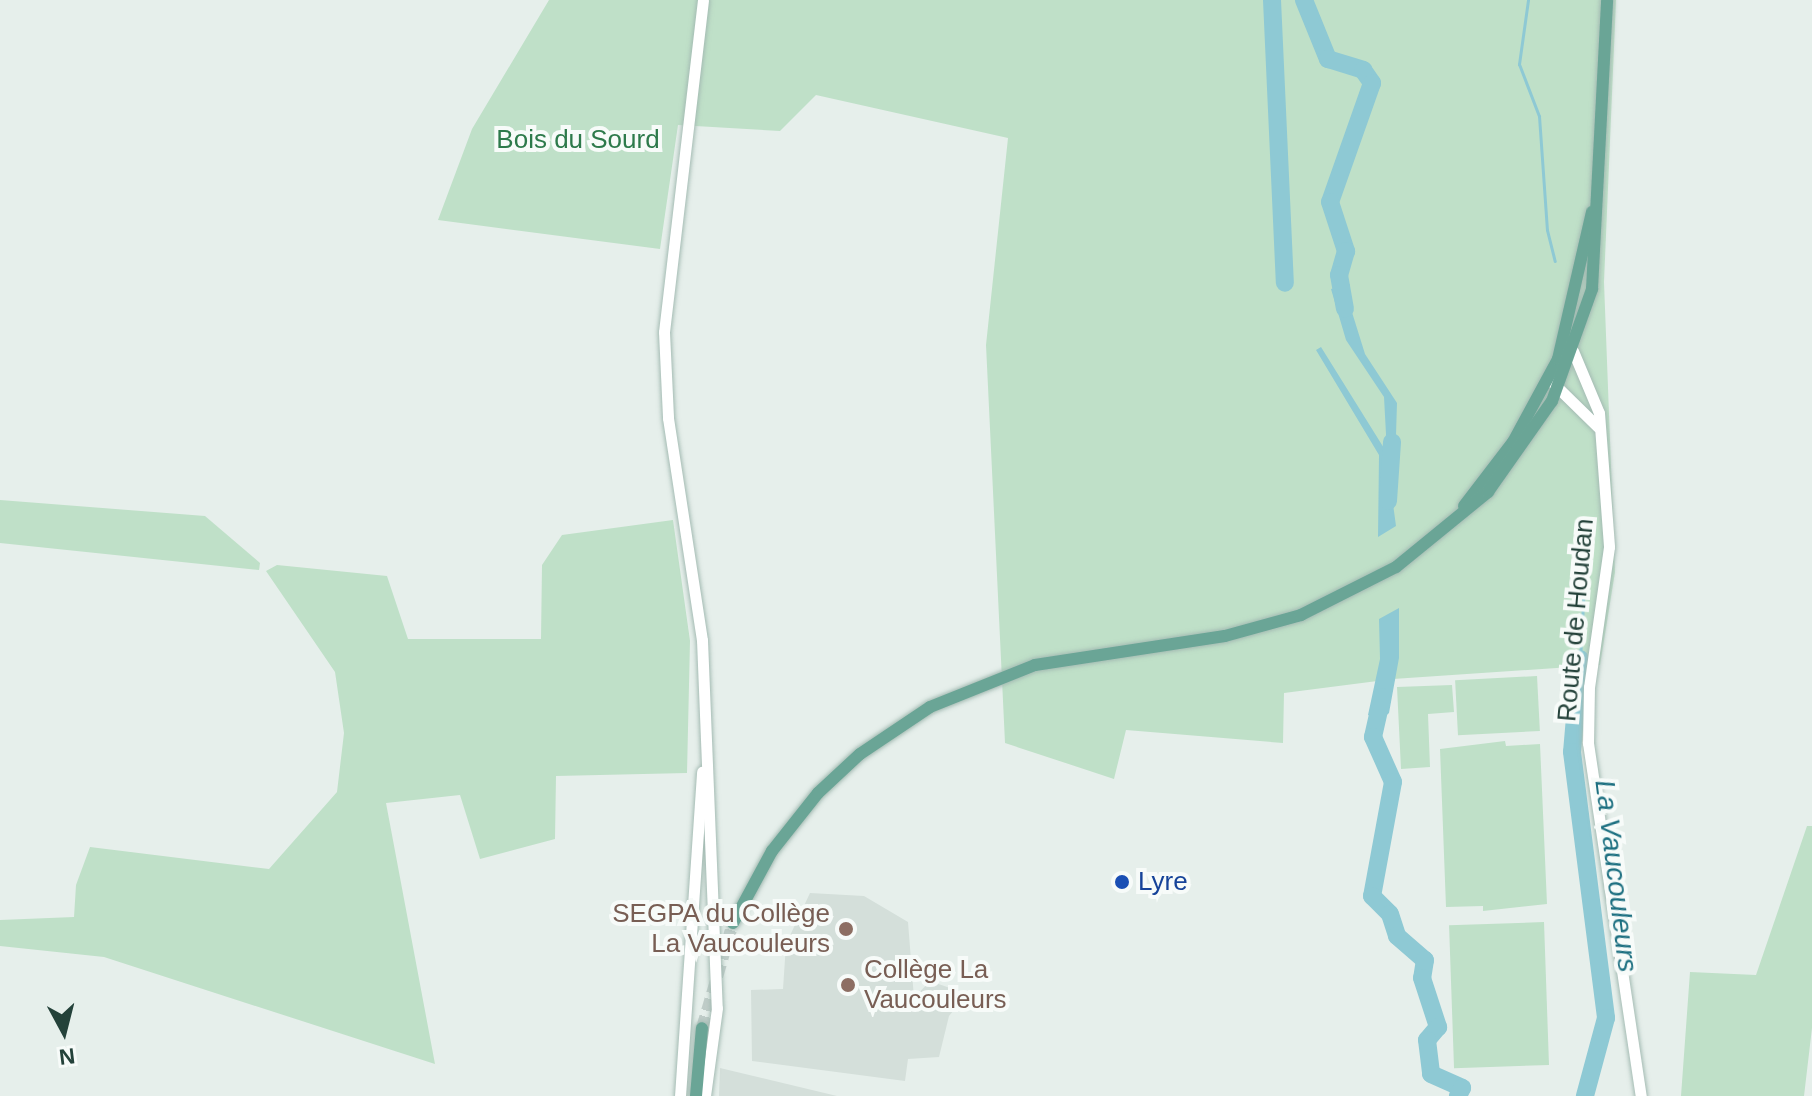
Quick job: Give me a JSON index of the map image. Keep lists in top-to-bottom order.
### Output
{
  "streets": {
    "main road": ["Route de Houdan"]
  },
  "water": ["La Vaucouleurs"],
  "parks": ["Bois du Sourd"],
  "places": ["Lyre", "SEGPA du Collège La Vaucouleurs", "Collège La Vaucouleurs"],
  "north": "bottom"
}
